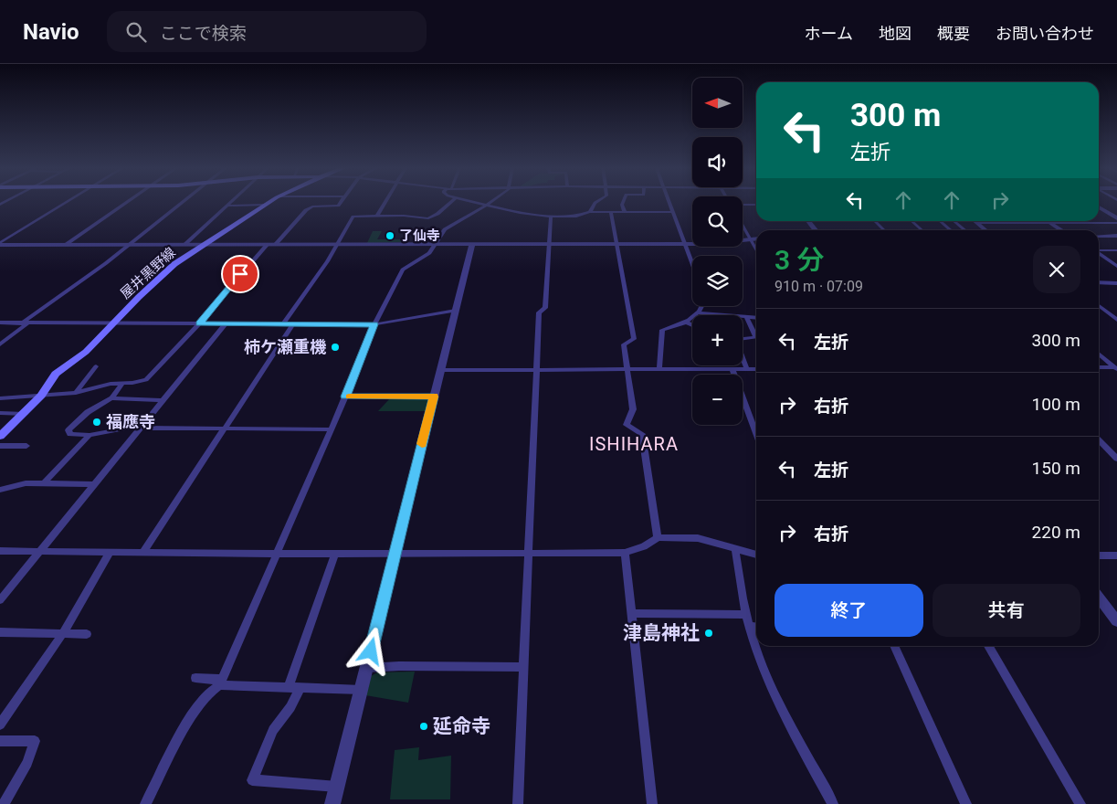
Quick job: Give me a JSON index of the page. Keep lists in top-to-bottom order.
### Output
{
  "streets": {
    "main road": ["屋井黒野線"]
  },
  "districts": ["ISHIHARA"],
  "places": [
    "了仙寺",
    "柿ケ瀬重機",
    "福應寺",
    "津島神社",
    "延命寺"
  ],
  "north": "left",
  "page": {
    "header": "Navio",
    "search": "ここで検索",
    "nav": [
      "ホーム",
      "地図",
      "概要",
      "お問い合わせ"
    ],
    "map_buttons": ["+", "−"],
    "turn": ["300 m", "左折"],
    "heading": ["3 分", "910 m · 07:09"],
    "list": [
      {
        "name": "左折",
        "value": "300 m"
      },
      {
        "name": "右折",
        "value": "100 m"
      },
      {
        "name": "左折",
        "value": "150 m"
      },
      {
        "name": "右折",
        "value": "220 m"
      }
    ],
    "buttons": ["終了", "共有"]
  }
}
